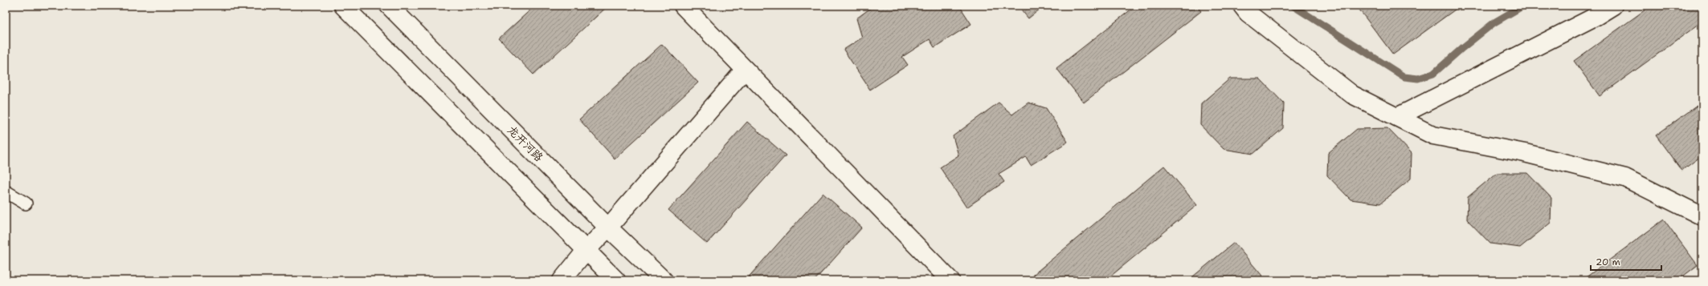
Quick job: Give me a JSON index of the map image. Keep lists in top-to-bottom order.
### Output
{
  "streets": {
    "street": ["龙开河路"]
  },
  "scale_bar": "20 m"
}
